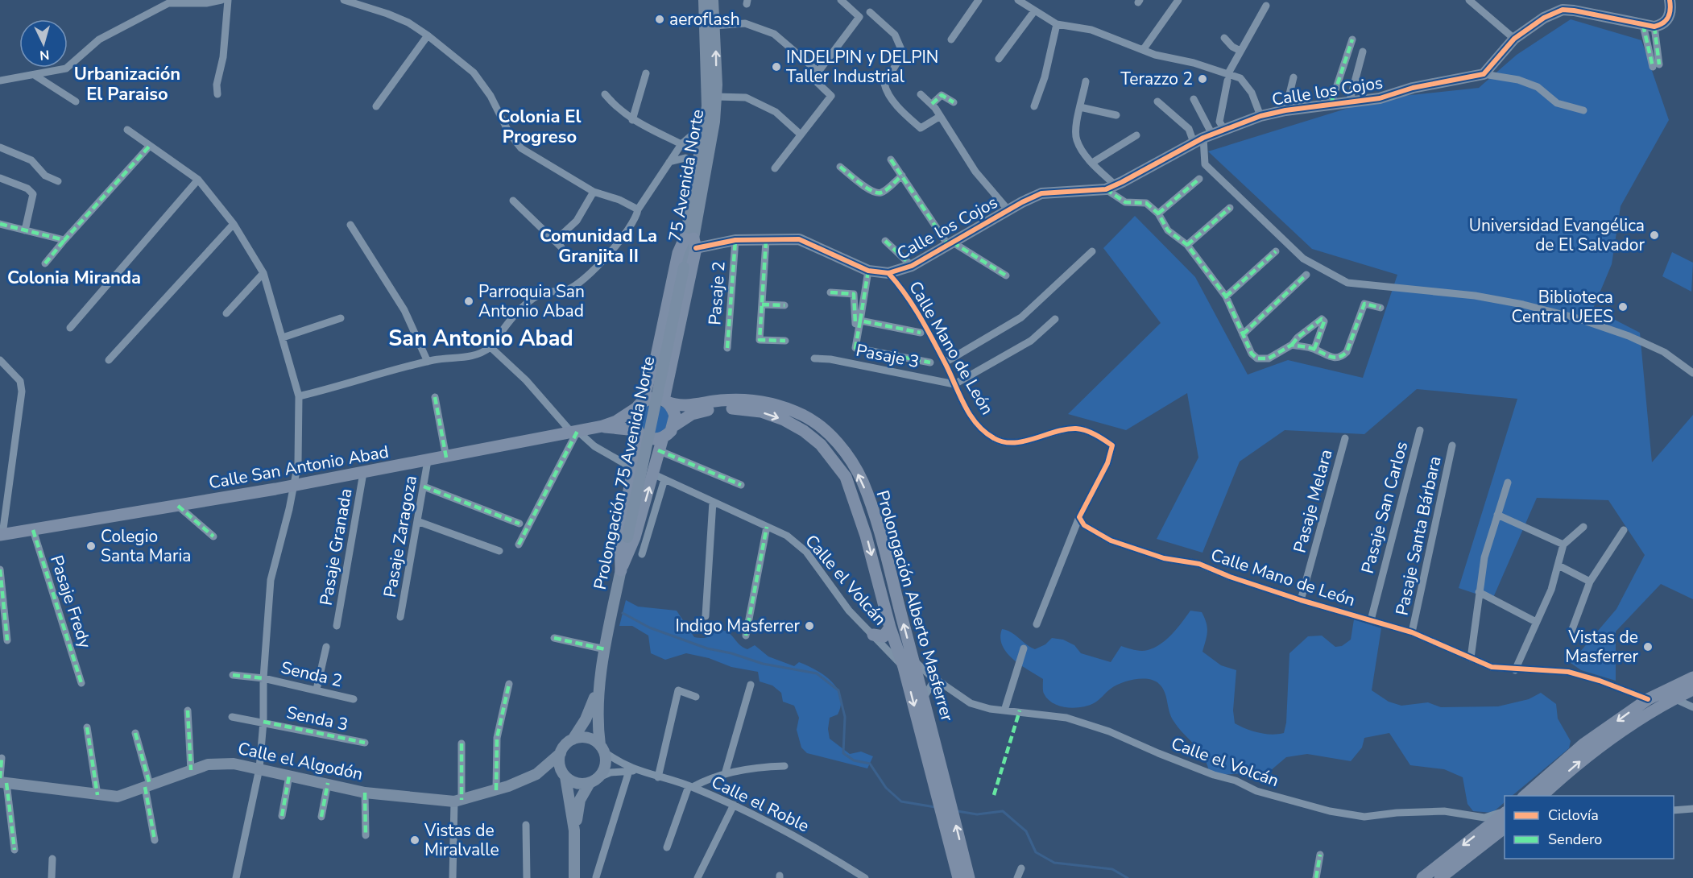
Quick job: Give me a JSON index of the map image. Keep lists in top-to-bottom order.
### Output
{
  "streets": {
    "main road": ["Calle San Antonio Abad", "Prolongación Alberto Masferrer"],
    "street": [
      "Calle los Cojos",
      "75 Avenida Norte",
      "Pasaje 2",
      "Calle Mano de León",
      "Pasaje 3",
      "Prolongación 75 Avenida Norte",
      "Pasaje Melara",
      "Pasaje San Carlos",
      "Pasaje Santa Bárbara",
      "Pasaje Zaragoza",
      "Pasaje Granada",
      "Calle el Volcán",
      "Pasaje Fredy",
      "Senda 2",
      "Senda 3",
      "Calle el Algodón",
      "Calle el Roble"
    ]
  },
  "crossings": [
    ["Calle los Cojos", "75 Avenida Norte"],
    ["Calle los Cojos", "Pasaje 2"],
    ["Calle los Cojos", "Calle Mano de León"],
    ["75 Avenida Norte", "Prolongación 75 Avenida Norte"],
    ["Calle Mano de León", "Pasaje 3"],
    ["Calle Mano de León", "Pasaje Melara"],
    ["Calle Mano de León", "Pasaje San Carlos"],
    ["Calle Mano de León", "Pasaje Santa Bárbara"],
    ["Calle San Antonio Abad", "Pasaje Zaragoza"],
    ["Calle San Antonio Abad", "Pasaje Granada"],
    ["Calle San Antonio Abad", "Pasaje Fredy"],
    ["Calle San Antonio Abad", "Prolongación Alberto Masferrer"],
    ["Prolongación 75 Avenida Norte", "Calle el Algodón"],
    ["Prolongación 75 Avenida Norte", "Calle el Roble"],
    ["Calle el Volcán", "Prolongación Alberto Masferrer"],
    ["Calle el Algodón", "Calle el Roble"]
  ],
  "districts": [
    "Urbanización El Paraiso",
    "Colonia El Progreso",
    "Comunidad La Granjita II",
    "Colonia Miranda",
    "San Antonio Abad"
  ],
  "places": [
    "aeroflash",
    "INDELPIN y DELPIN Taller Industrial",
    "Terazzo 2",
    "Universidad Evangélica de El Salvador",
    "Parroquia San Antonio Abad",
    "Biblioteca Central UEES",
    "Colegio Santa Maria",
    "Indigo Masferrer",
    "Vistas de Masferrer",
    "Vistas de Miralvalle"
  ],
  "legend": ["Ciclovía", "Sendero"],
  "north": "bottom"
}
